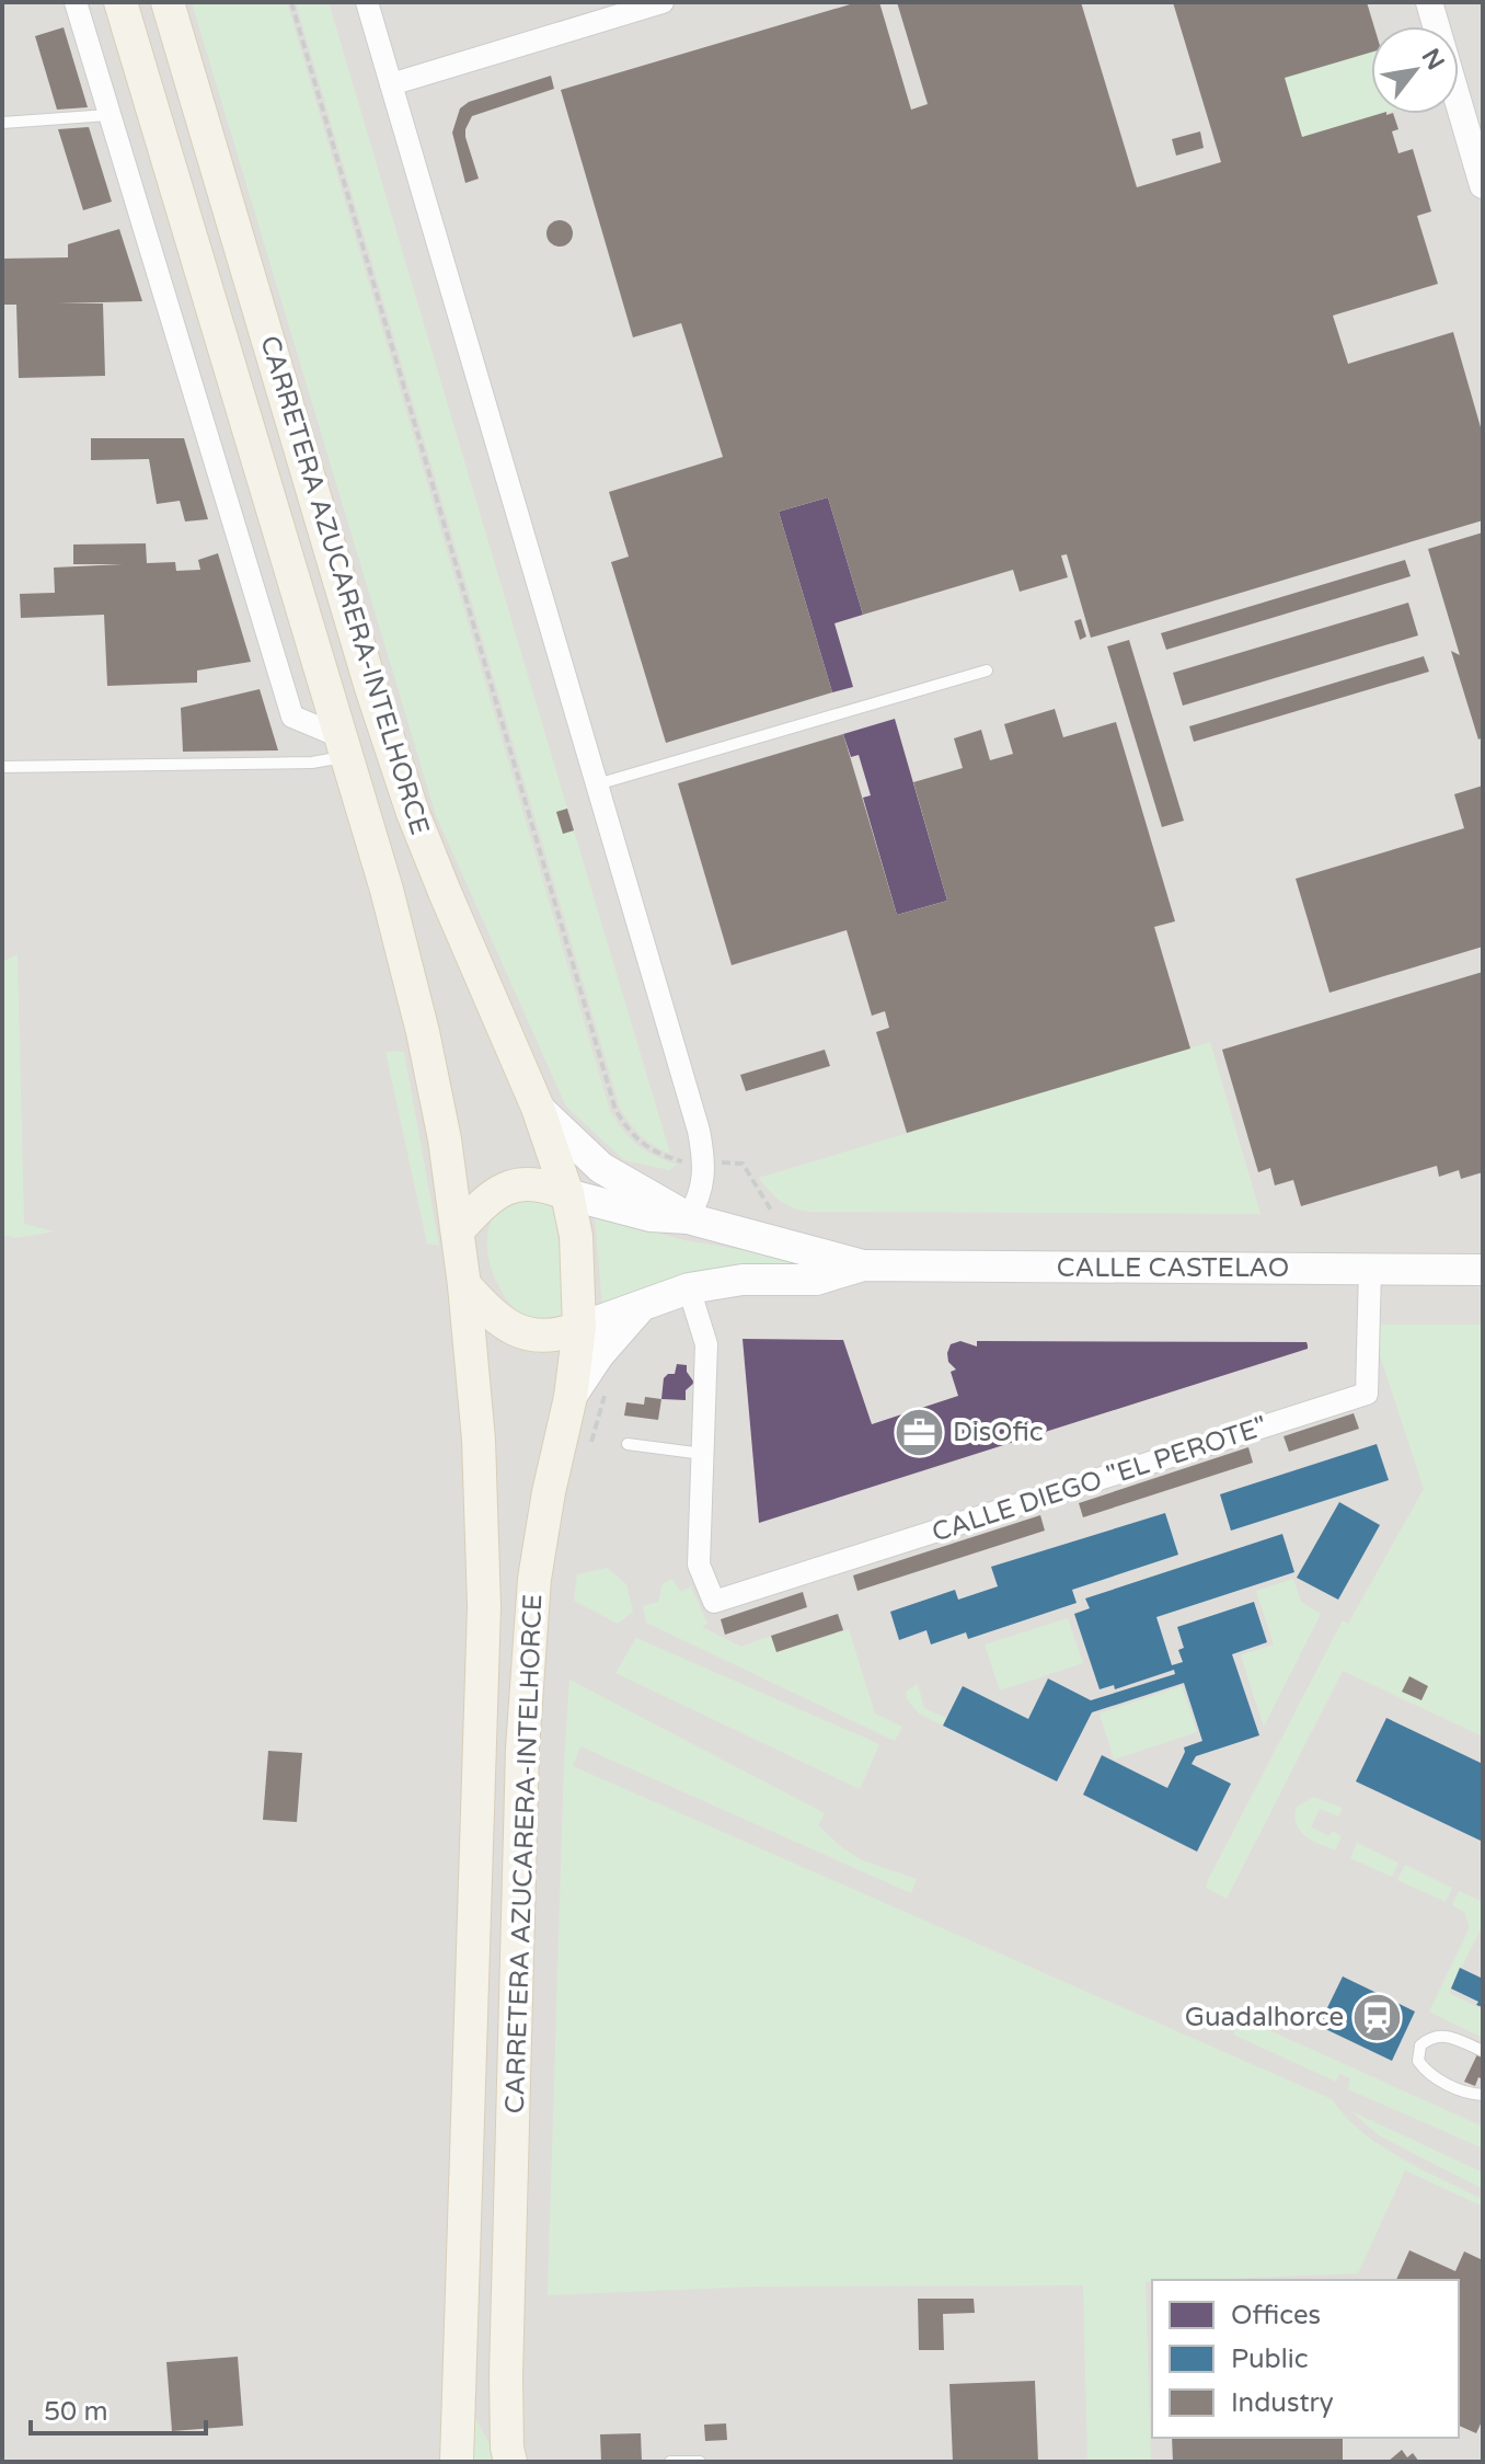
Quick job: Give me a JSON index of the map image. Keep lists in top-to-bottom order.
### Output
{
  "streets": {
    "main road": ["CARRETERA AZUCARERA-INTELHORCE", "CALLE CASTELAO"],
    "street": ["CALLE DIEGO \"EL PEROTE\""]
  },
  "crossings": [
    ["CARRETERA AZUCARERA-INTELHORCE", "CALLE CASTELAO"],
    ["CALLE CASTELAO", "CALLE DIEGO \"EL PEROTE\""]
  ],
  "places": {
    "office": ["DisOfic"],
    "station": ["Guadalhorce"]
  },
  "legend": ["Offices", "Public", "Industry"],
  "scale_bar": "50 m",
  "north": "top right"
}
